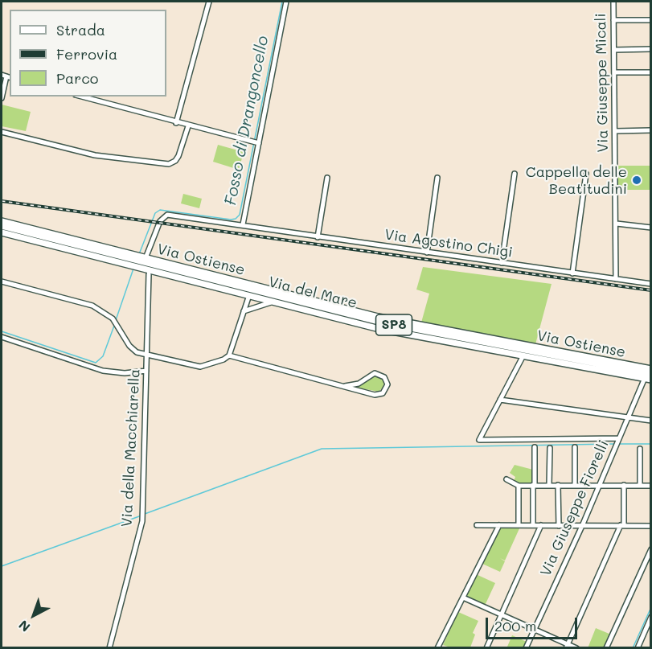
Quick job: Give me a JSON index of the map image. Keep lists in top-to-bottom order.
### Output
{
  "streets": {
    "main road": ["Via Ostiense", "Via del Mare", "SP8"],
    "street": [
      "Via Giuseppe Micali",
      "Via Agostino Chigi",
      "Via della Macchiarella",
      "Via Giuseppe Fiorelli"
    ]
  },
  "crossings": [
    ["Via Giuseppe Micali", "Via Agostino Chigi"],
    ["Via Agostino Chigi", "Via Ostiense"],
    ["Via Ostiense", "Via del Mare"]
  ],
  "water": ["Fosso di Drangoncello"],
  "places": ["Cappella delle Beatitudini"],
  "legend": ["Strada", "Ferrovia", "Parco"],
  "scale_bar": "200 m",
  "north": "bottom left"
}
